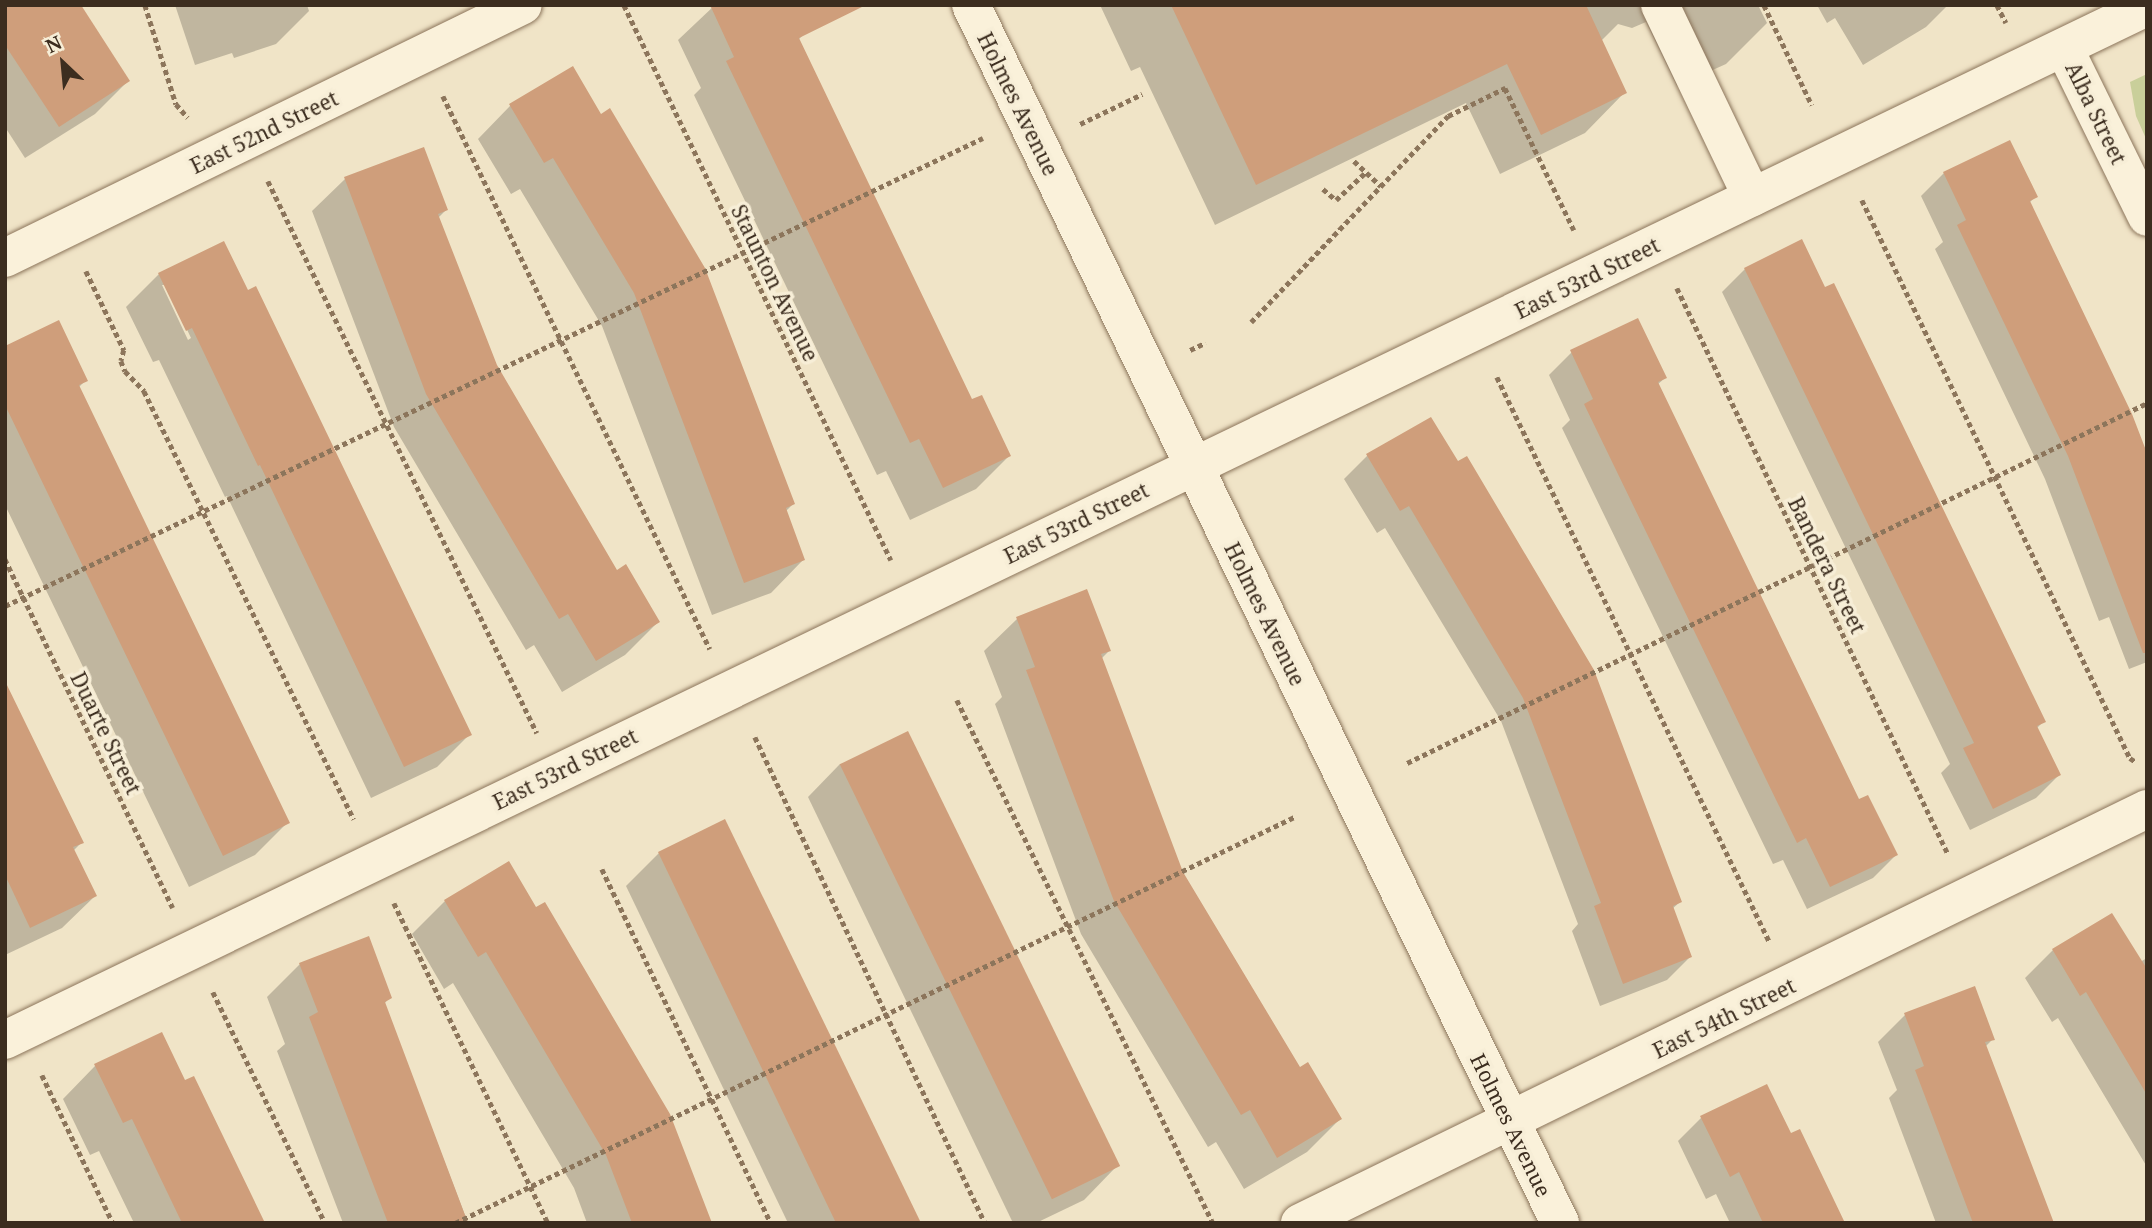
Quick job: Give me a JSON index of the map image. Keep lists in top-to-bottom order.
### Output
{
  "streets": {
    "street": [
      "Holmes Avenue",
      "Alba Street",
      "East 52nd Street",
      "East 53rd Street",
      "East 54th Street"
    ],
    "path": ["Staunton Avenue", "Bandera Street", "Duarte Street"]
  },
  "crossings": [
    ["Holmes Avenue", "East 53rd Street"],
    ["Holmes Avenue", "East 54th Street"],
    ["Alba Street", "East 53rd Street"]
  ],
  "north": "top left"
}
